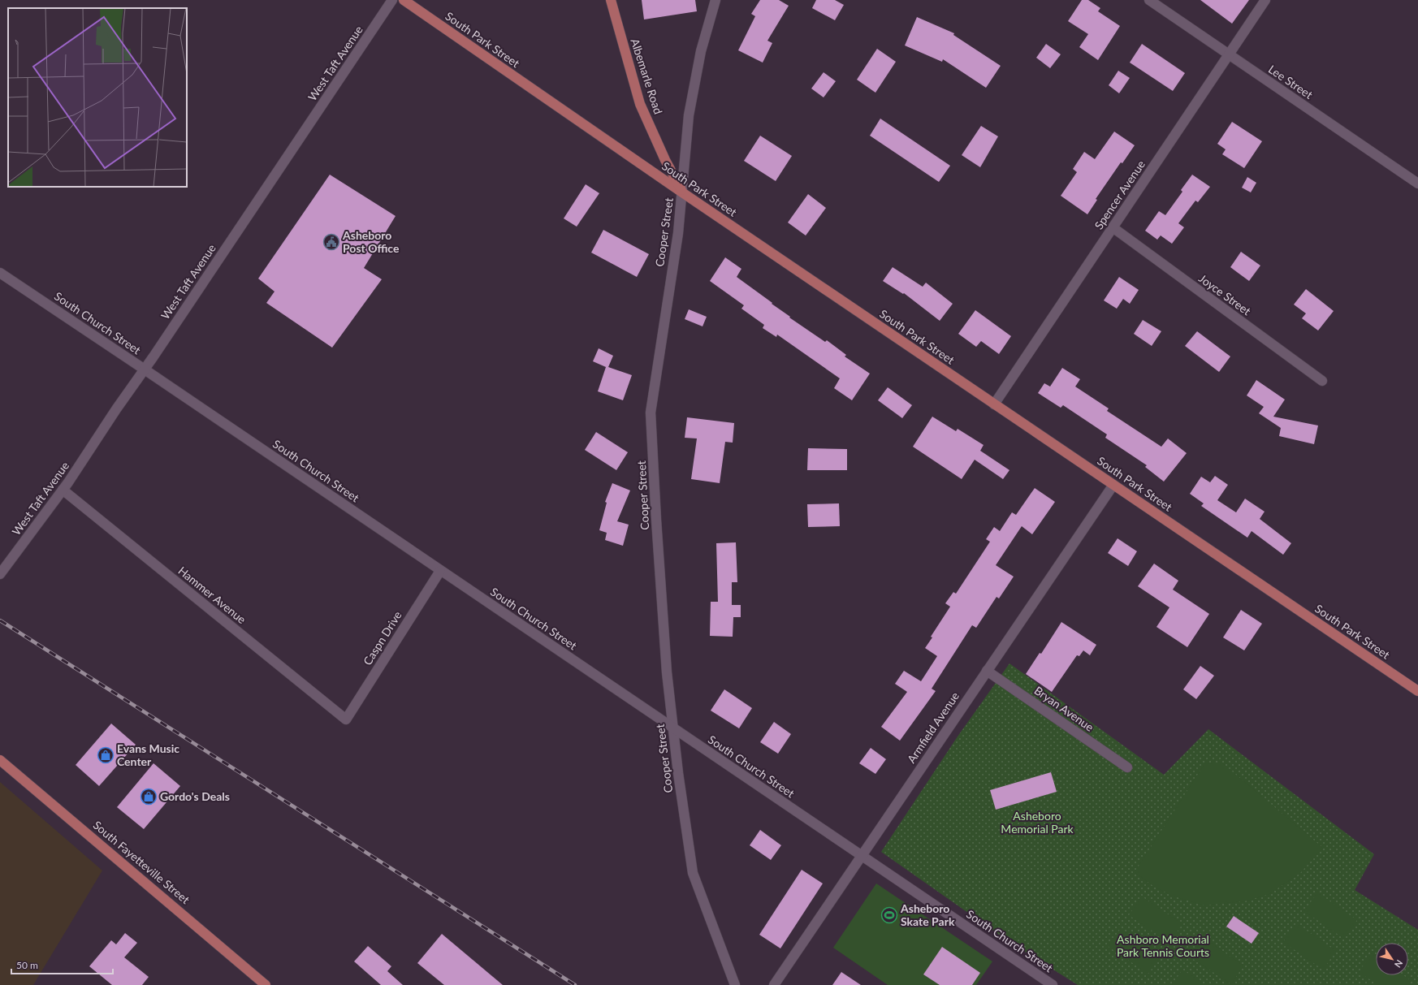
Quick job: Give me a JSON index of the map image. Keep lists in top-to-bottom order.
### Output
{
  "streets": {
    "main road": ["South Park Street", "Albemarle Road", "South Fayetteville Street"],
    "street": [
      "West Taft Avenue",
      "Lee Street",
      "Spencer Avenue",
      "Cooper Street",
      "Joyce Street",
      "South Church Street",
      "Hammer Avenue",
      "Caspn Drive",
      "Bryan Avenue",
      "Armfield Avenue"
    ]
  },
  "crossings": [
    ["South Park Street", "Albemarle Road"],
    ["South Park Street", "Spencer Avenue"],
    ["South Park Street", "Cooper Street"],
    ["South Park Street", "Armfield Avenue"],
    ["West Taft Avenue", "South Church Street"],
    ["West Taft Avenue", "Hammer Avenue"],
    ["Albemarle Road", "Cooper Street"],
    ["Lee Street", "Spencer Avenue"],
    ["Spencer Avenue", "Joyce Street"],
    ["Cooper Street", "South Church Street"],
    ["South Church Street", "Caspn Drive"],
    ["South Church Street", "Armfield Avenue"],
    ["Hammer Avenue", "Caspn Drive"],
    ["Bryan Avenue", "Armfield Avenue"]
  ],
  "parks": ["Asheboro Memorial Park", "Ashboro Memorial Park Tennis Courts"],
  "places": {
    "public building": ["Asheboro Post Office"],
    "shop": ["Evans Music Center", "Gordo's Deals"],
    "sports": ["Asheboro Skate Park"]
  },
  "scale_bar": "50 m",
  "north": "bottom right"
}
